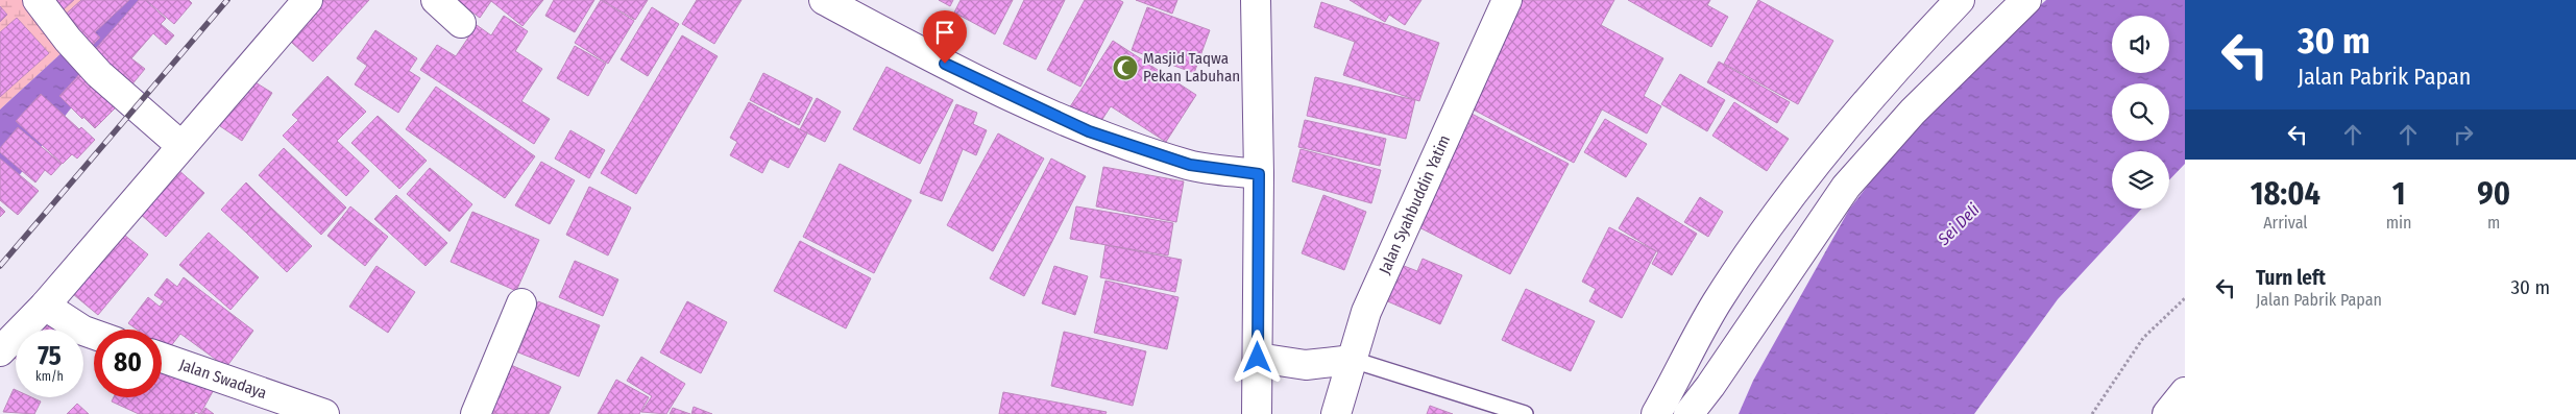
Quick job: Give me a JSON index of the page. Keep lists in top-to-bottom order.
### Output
{
  "streets": {
    "main road": ["Jalan Syahbuddin Yatim", "Jalan Swadaya"]
  },
  "water": ["Sei Deli"],
  "places": {
    "mosque": ["Masjid Taqwa Pekan Labuhan"]
  },
  "page": {
    "turn": ["30 m", "Jalan Pabrik Papan"],
    "eta": [
      "18:04",
      "Arrival",
      "1",
      "min",
      "90",
      "m"
    ],
    "list": [
      {
        "name": "Turn left",
        "note": "Jalan Pabrik Papan",
        "value": "30 m"
      }
    ],
    "speed": "75 km/h",
    "limit": "80"
  }
}
